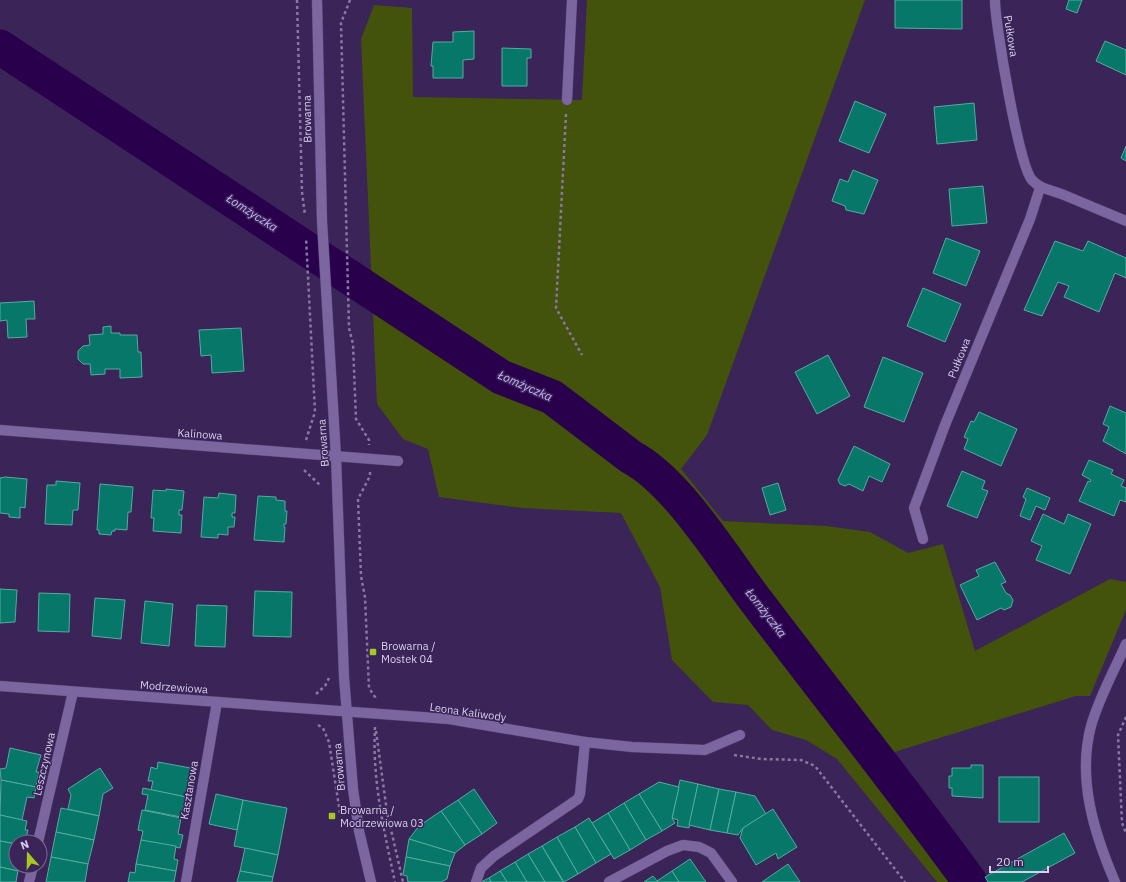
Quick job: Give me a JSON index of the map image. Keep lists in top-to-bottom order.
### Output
{
  "streets": {
    "street": [
      "Pułkowa",
      "Browarna",
      "Kalinowa",
      "Modrzewiowa",
      "Leona Kaliwody",
      "Leszczynowa",
      "Kasztanowa"
    ]
  },
  "crossings": [
    ["Browarna", "Kalinowa"],
    ["Browarna", "Modrzewiowa"],
    ["Browarna", "Leona Kaliwody"],
    ["Modrzewiowa", "Leona Kaliwody"],
    ["Modrzewiowa", "Leszczynowa"],
    ["Modrzewiowa", "Kasztanowa"]
  ],
  "water": ["Łomżyczka"],
  "places": {
    "transit": ["Browarna / Mostek 04", "Browarna / Modrzewiowa 03"]
  },
  "scale_bar": "20 m",
  "north": "top"
}
